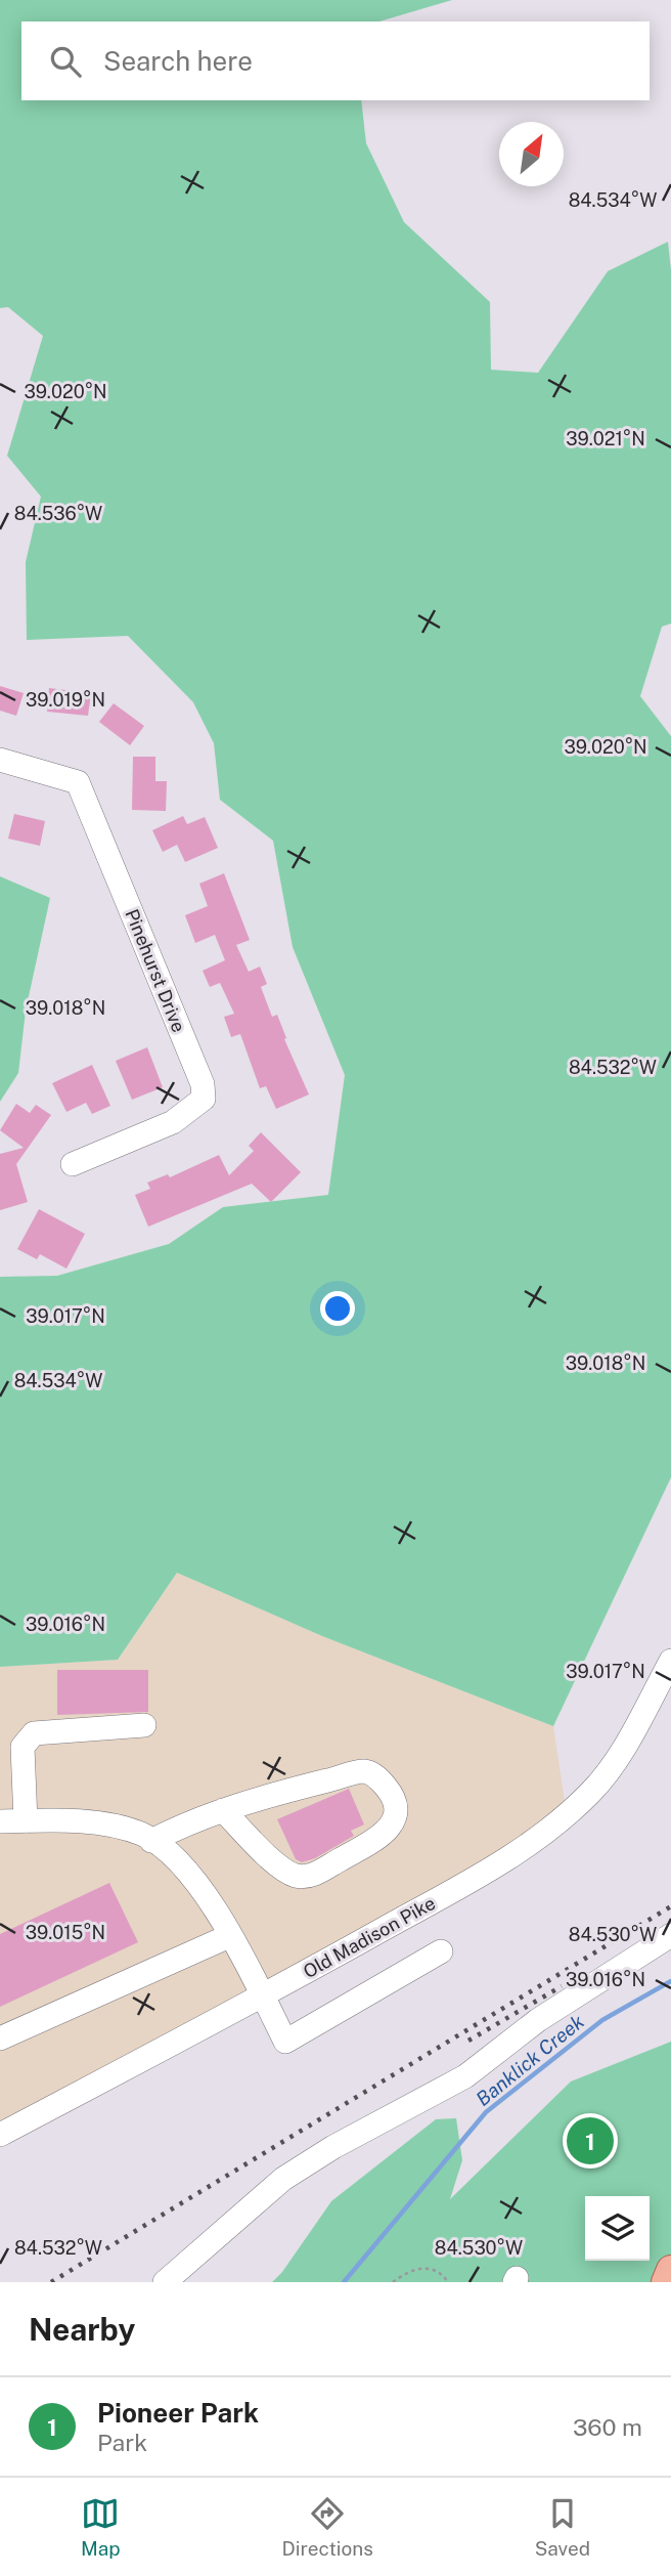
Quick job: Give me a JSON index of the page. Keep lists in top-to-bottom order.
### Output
{
  "streets": {
    "street": ["Pinehurst Drive", "Old Madison Pike"]
  },
  "water": ["Banklick Creek"],
  "north": "top right",
  "page": {
    "search": "Search here",
    "pins": "1",
    "heading": "Nearby",
    "list": [
      {
        "mark": "1",
        "name": "Pioneer Park",
        "note": "Park",
        "value": "360 m"
      }
    ],
    "nav": ["Map", "Directions", "Saved"]
  },
  "coordinates": [
    "84.534°W",
    "39.020°N",
    "39.021°N",
    "84.536°W",
    "39.019°N",
    "39.018°N",
    "84.532°W",
    "39.017°N",
    "39.016°N",
    "39.015°N",
    "84.530°W"
  ]
}
